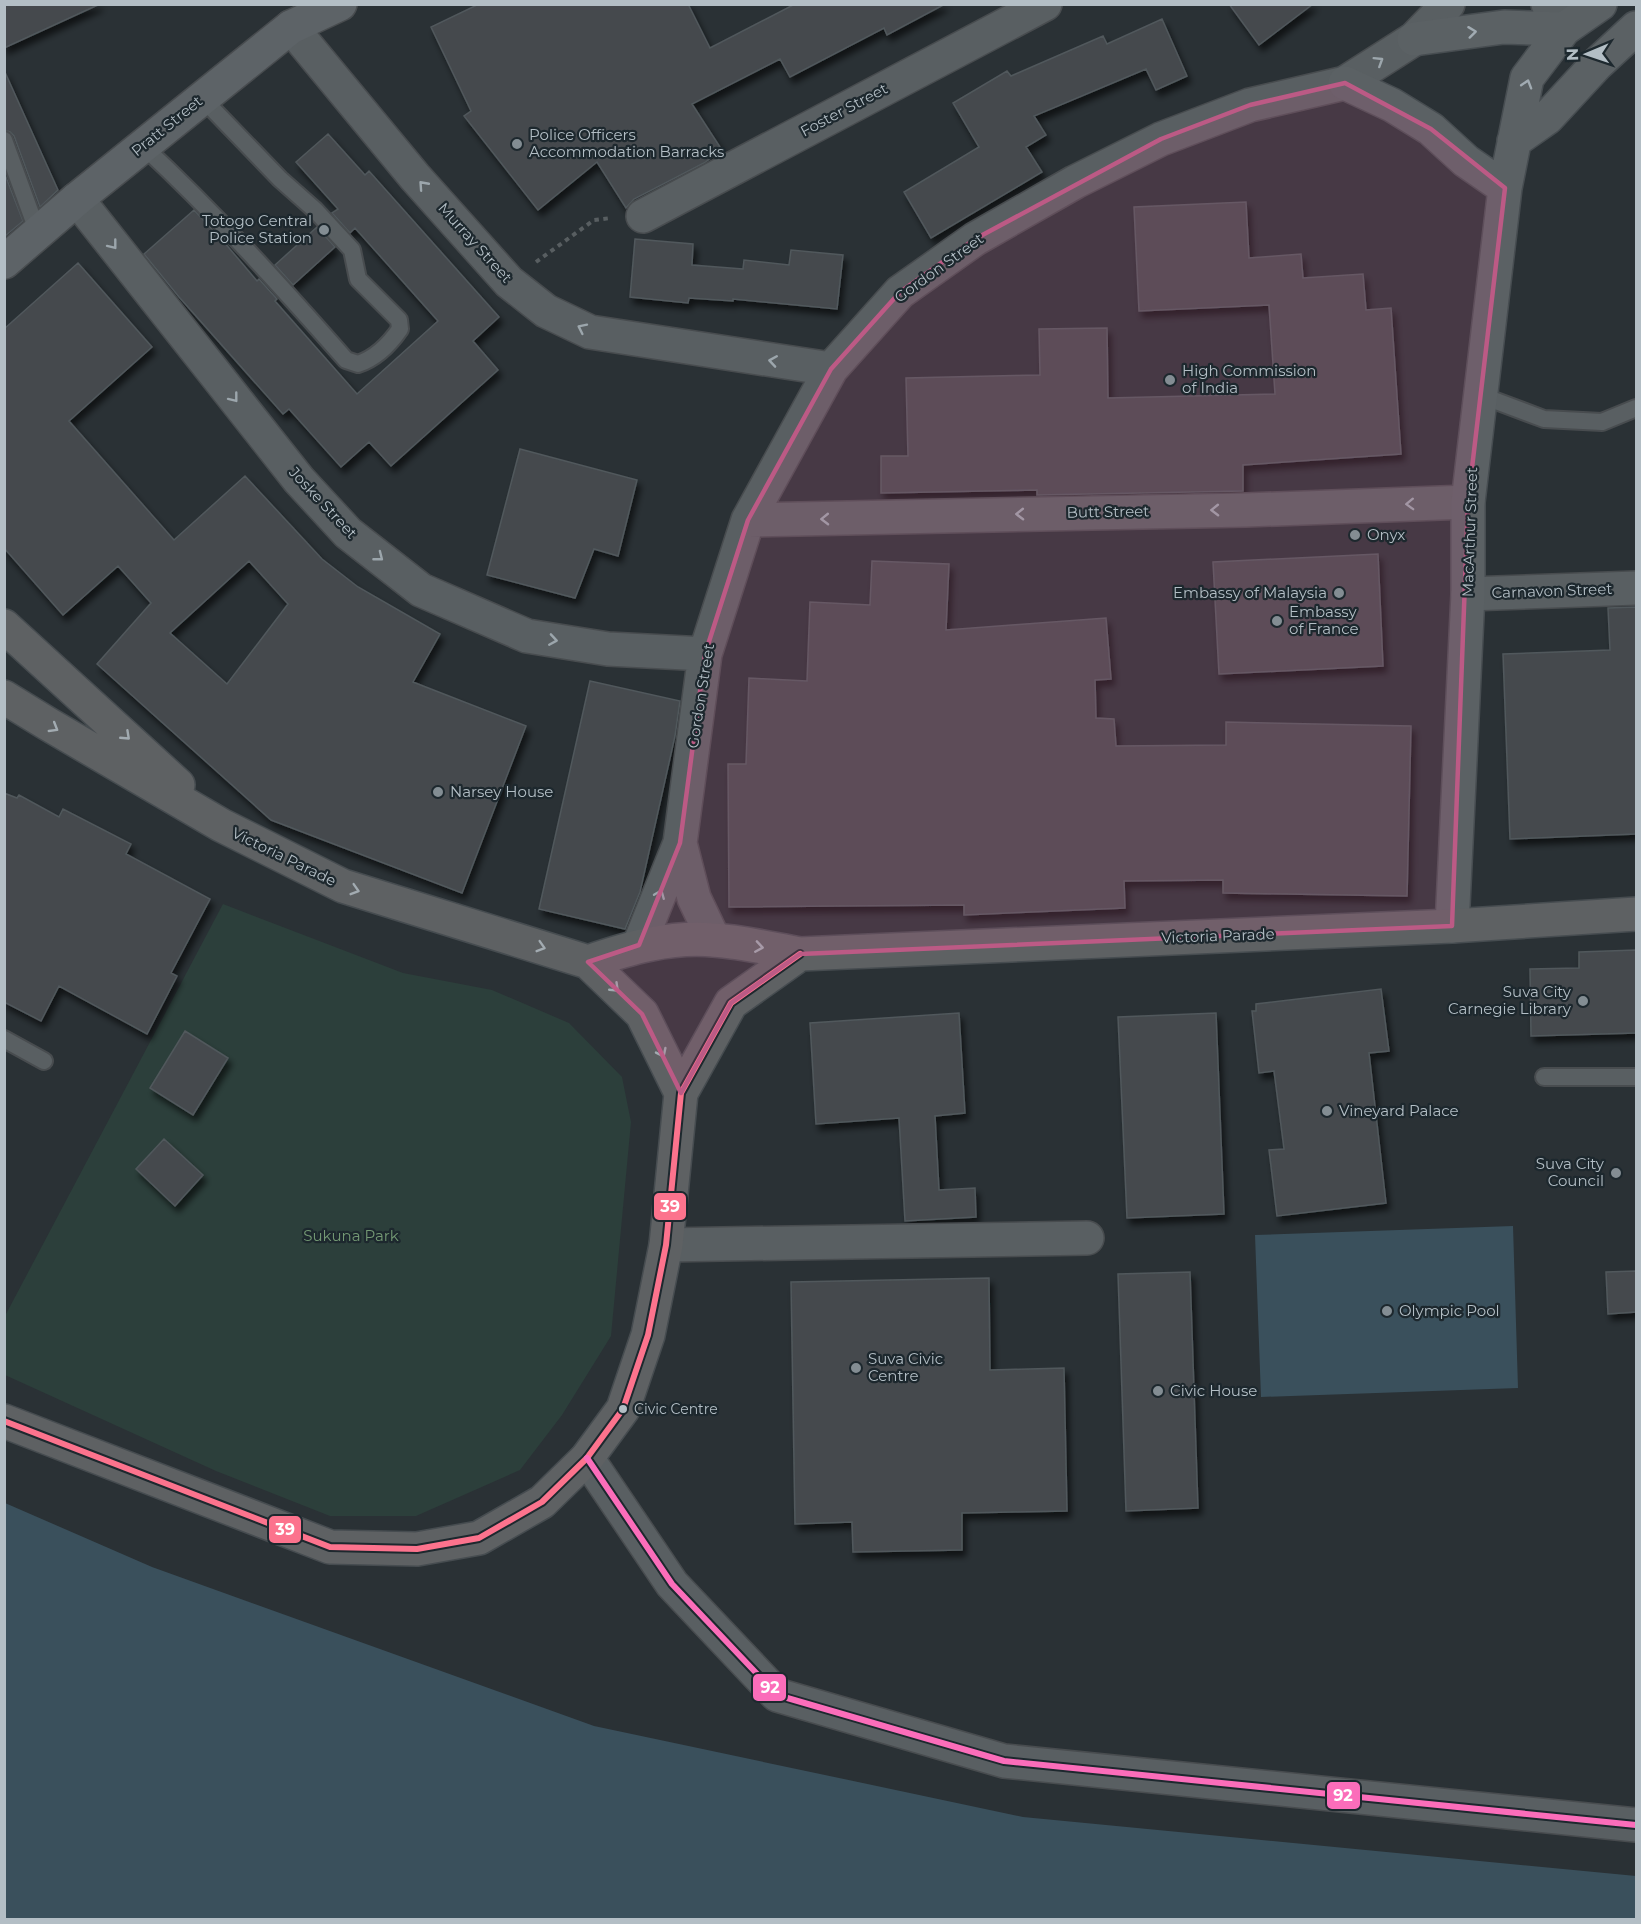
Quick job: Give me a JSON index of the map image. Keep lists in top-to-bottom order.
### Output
{
  "streets": {
    "highway": ["Victoria Parade"],
    "main road": ["Pratt Street", "MacArthur Street"],
    "street": [
      "Foster Street",
      "Murray Street",
      "Gordon Street",
      "Joske Street",
      "Butt Street",
      "Carnavon Street"
    ]
  },
  "crossings": [
    ["Pratt Street", "Murray Street"],
    ["Pratt Street", "Joske Street"],
    ["Murray Street", "Gordon Street"],
    ["Gordon Street", "Joske Street"],
    ["Gordon Street", "Butt Street"],
    ["Gordon Street", "Victoria Parade"],
    ["Butt Street", "MacArthur Street"],
    ["MacArthur Street", "Carnavon Street"],
    ["MacArthur Street", "Victoria Parade"]
  ],
  "one_way": [
    "Murray Street",
    "Joske Street",
    "Butt Street",
    "Victoria Parade"
  ],
  "parks": ["Sukuna Park"],
  "places": [
    "Police Officers Accommodation Barracks",
    "Totogo Central Police Station",
    "High Commission of India",
    "Onyx",
    "Embassy of Malaysia",
    "Embassy of France",
    "Narsey House",
    "Suva City Carnegie Library",
    "Vineyard Palace",
    "Suva City Council",
    "Olympic Pool",
    "Suva Civic Centre",
    "Civic House",
    "Civic Centre"
  ],
  "lines": ["transit line 39", "transit line 92"],
  "north": "left"
}
